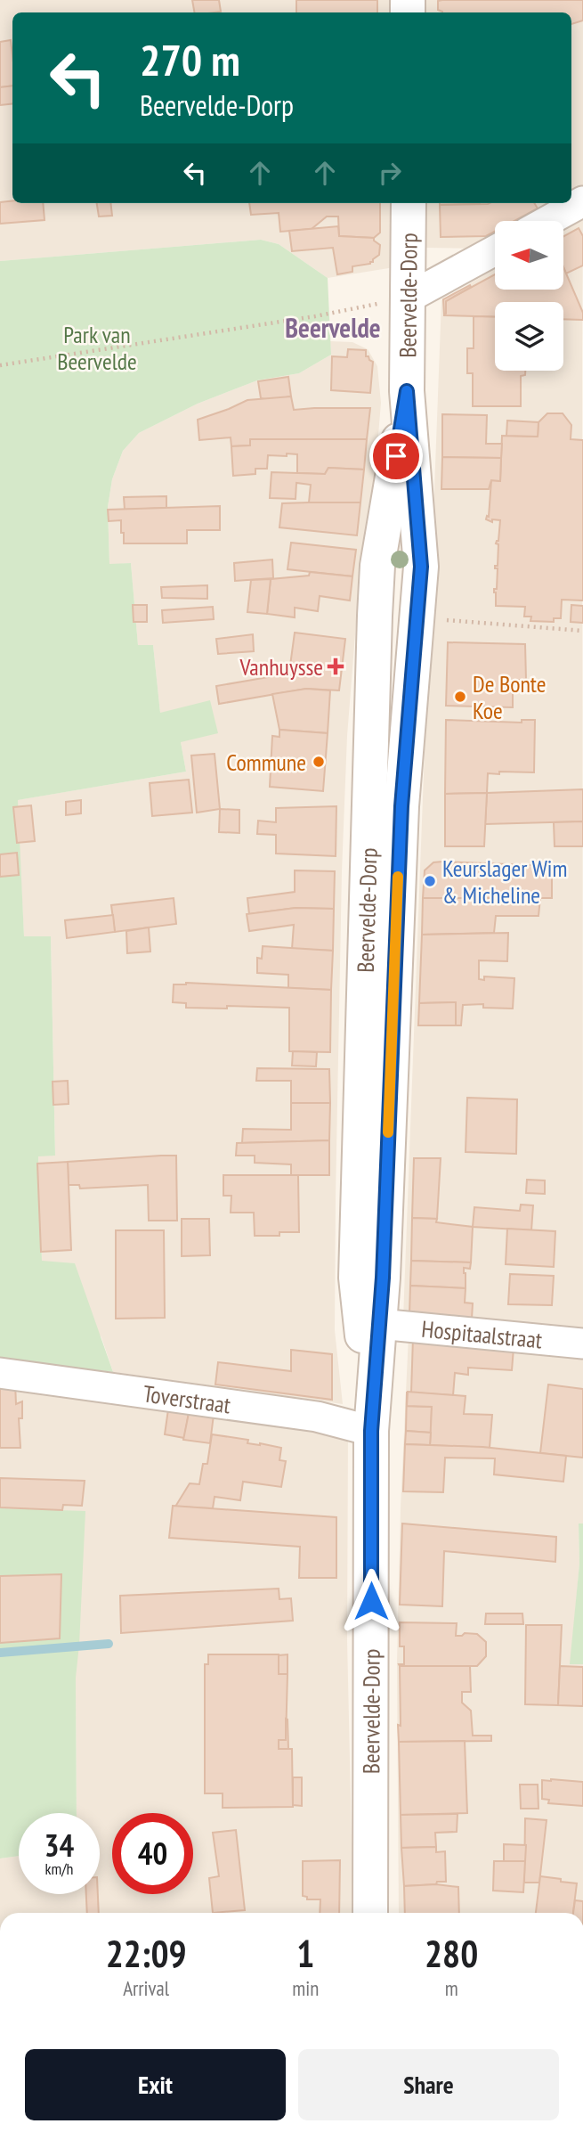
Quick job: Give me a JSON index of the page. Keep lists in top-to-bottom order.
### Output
{
  "streets": {
    "street": ["Beervelde-Dorp", "Hospitaalstraat", "Toverstraat"]
  },
  "crossings": [
    ["Beervelde-Dorp", "Hospitaalstraat"],
    ["Beervelde-Dorp", "Toverstraat"]
  ],
  "districts": ["Beervelde"],
  "parks": ["Park van Beervelde"],
  "places": {
    "health": ["Vanhuysse"],
    "other": ["De Bonte Koe", "Commune", "Keurslager Wim & Micheline"]
  },
  "north": "left",
  "page": {
    "turn": ["270 m", "Beervelde-Dorp"],
    "speed": "34 km/h",
    "limit": "40",
    "eta": [
      "22:09",
      "Arrival",
      "1",
      "min",
      "280",
      "m"
    ],
    "buttons": ["Exit", "Share"]
  }
}
